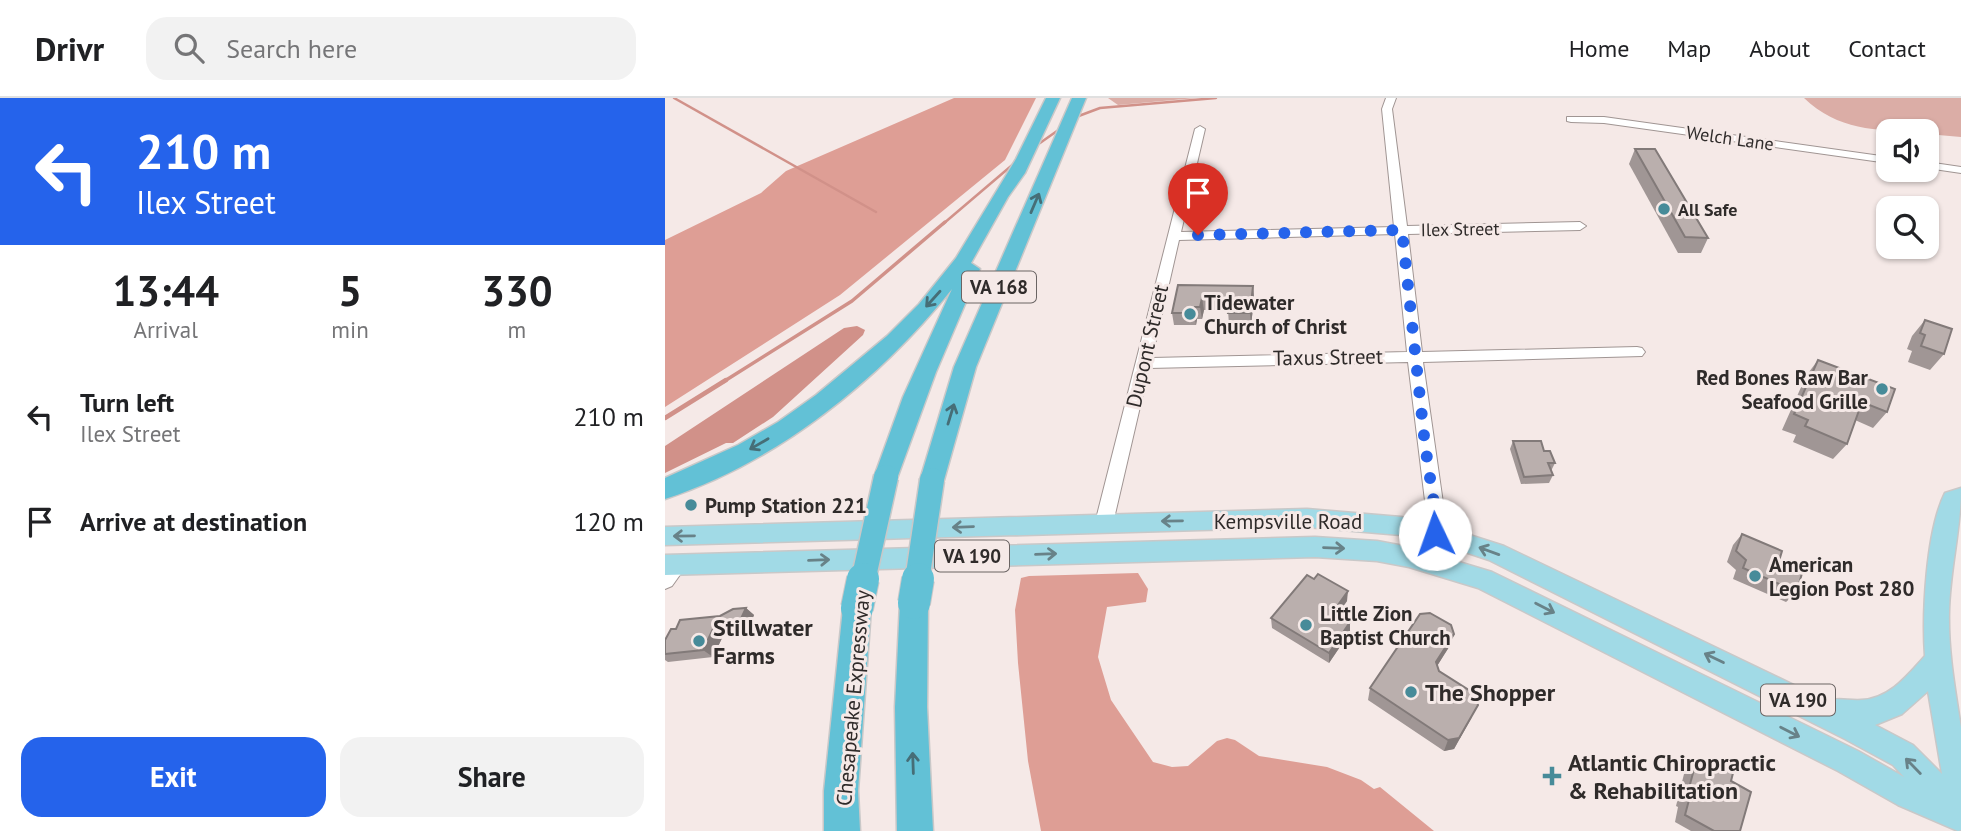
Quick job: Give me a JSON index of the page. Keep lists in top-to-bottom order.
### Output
{
  "streets": {
    "highway": ["VA 168", "Chesapeake Expressway"],
    "main road": ["Kempsville Road", "VA 190"],
    "street": [
      "Welch Lane",
      "Ilex Street",
      "Dupont Street",
      "Taxus Street"
    ]
  },
  "crossings": [
    ["Ilex Street", "Dupont Street"],
    ["Dupont Street", "Taxus Street"],
    ["Dupont Street", "Kempsville Road"]
  ],
  "places": {
    "other": [
      "All Safe",
      "Tidewater Church of Christ",
      "Red Bones Raw Bar Seafood Grille",
      "Pump Station 221",
      "American Legion Post 280",
      "Little Zion Baptist Church",
      "Stillwater Farms",
      "The Shopper"
    ],
    "health": ["Atlantic Chiropractic & Rehabilitation"]
  },
  "page": {
    "header": "Drivr",
    "search": "Search here",
    "nav": [
      "Home",
      "Map",
      "About",
      "Contact"
    ],
    "turn": ["210 m", "Ilex Street"],
    "eta": [
      "13:44",
      "Arrival",
      "5",
      "min",
      "330",
      "m"
    ],
    "list": [
      {
        "name": "Turn left",
        "note": "Ilex Street",
        "value": "210 m"
      },
      {
        "name": "Arrive at destination",
        "value": "120 m"
      }
    ],
    "buttons": ["Exit", "Share"]
  }
}
